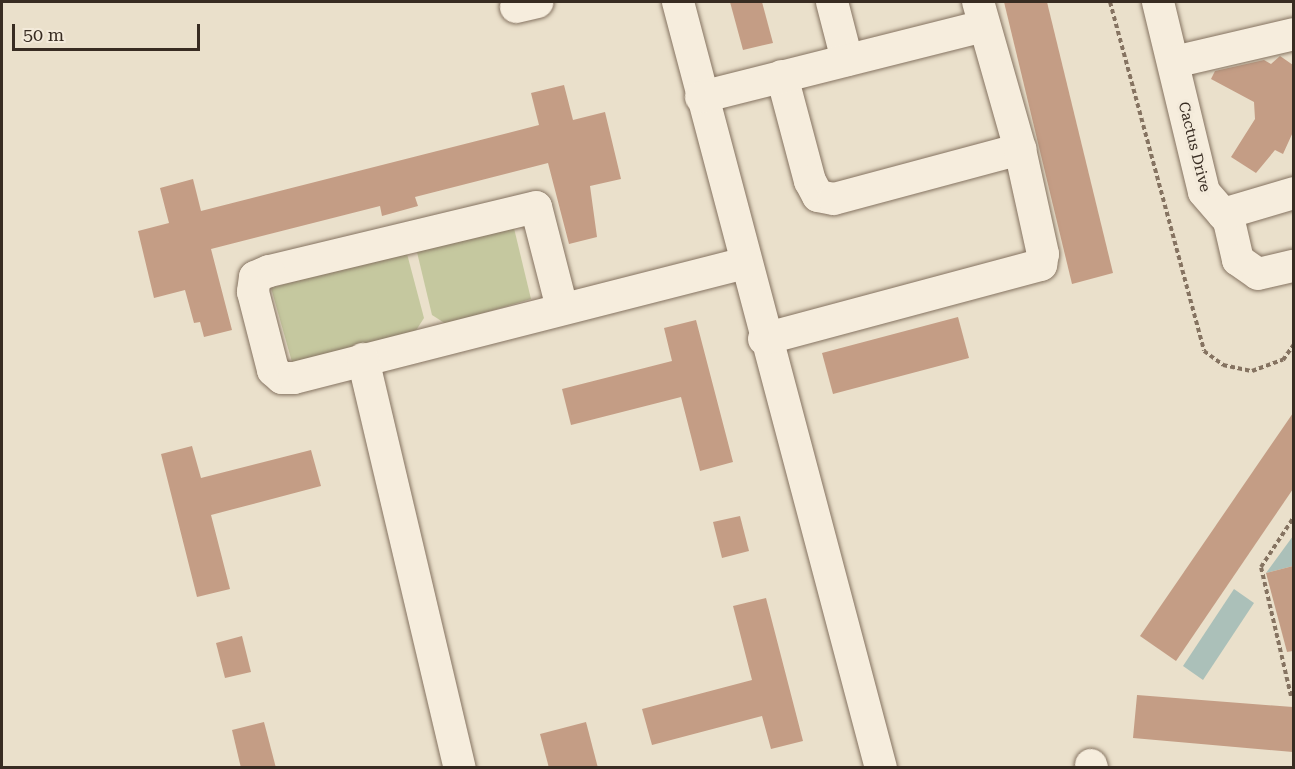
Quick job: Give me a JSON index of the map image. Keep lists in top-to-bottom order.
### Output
{
  "streets": {
    "lane": ["Cactus Drive"]
  },
  "scale_bar": "50 m"
}
